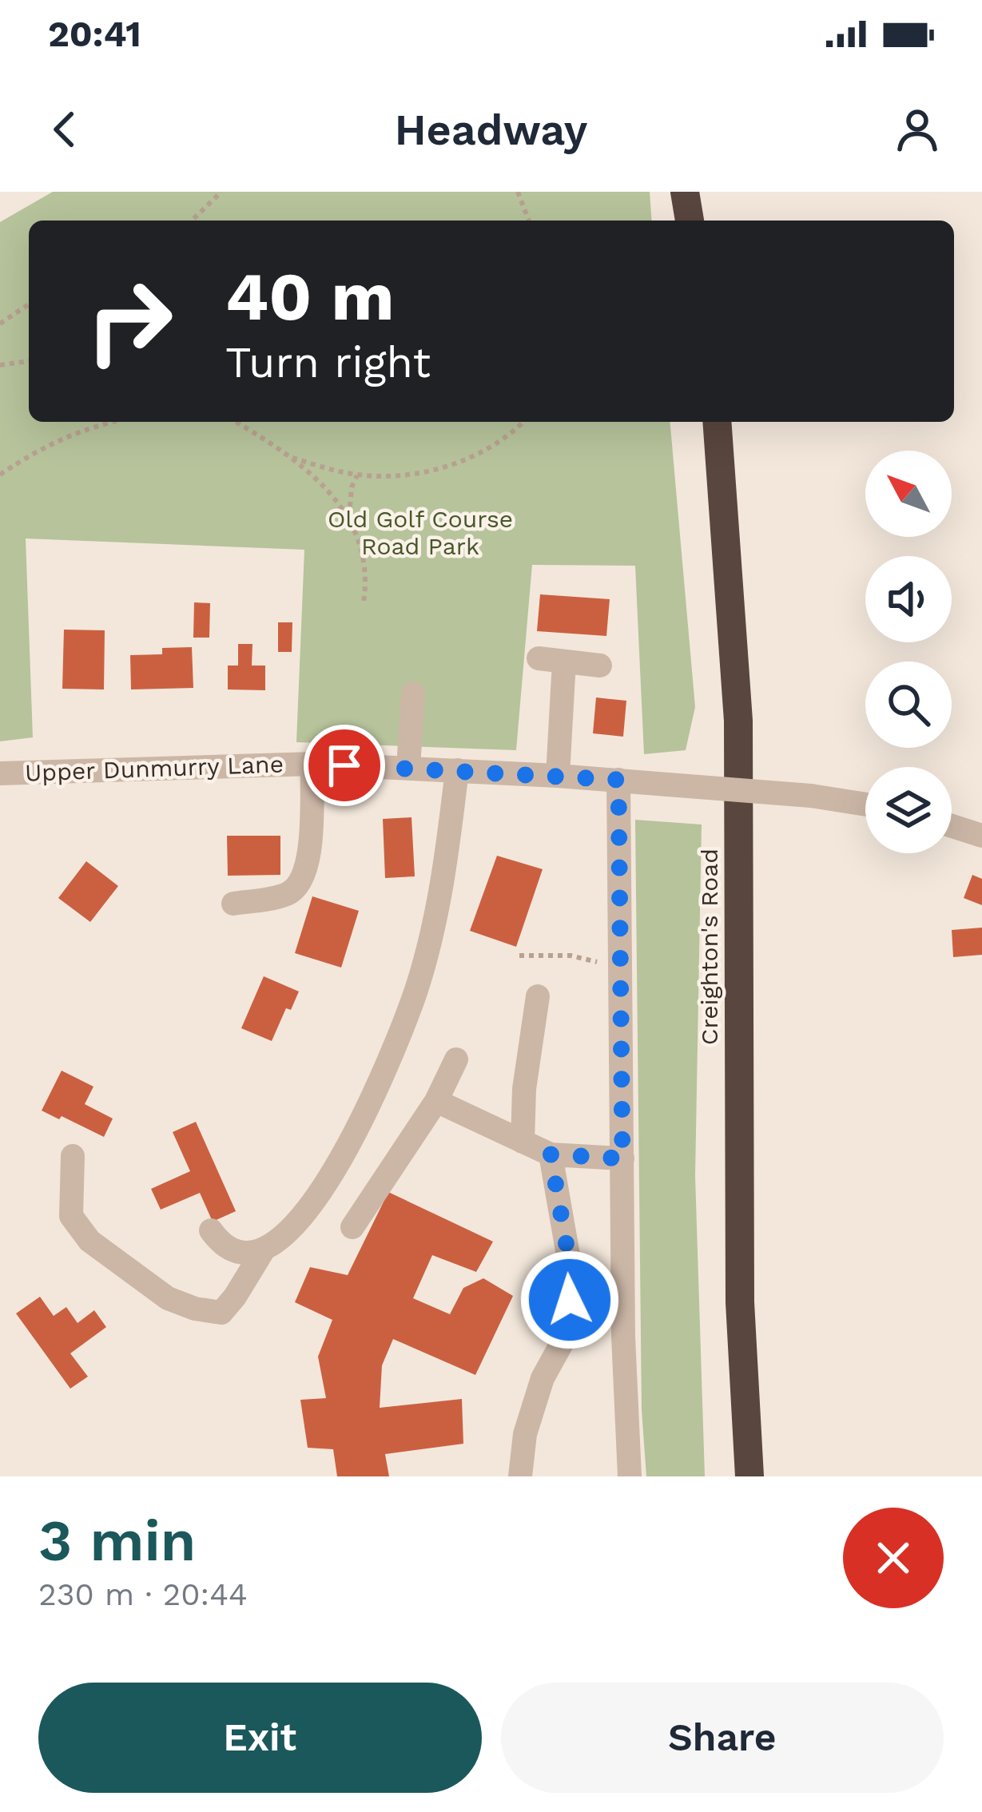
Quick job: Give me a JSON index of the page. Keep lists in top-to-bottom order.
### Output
{
  "streets": {
    "highway": ["Creighton's Road"],
    "street": ["Upper Dunmurry Lane"]
  },
  "parks": ["Old Golf Course Road Park"],
  "north": "top left",
  "page": {
    "status": "20:41",
    "header": "Headway",
    "turn": ["40 m", "Turn right"],
    "heading": ["3 min", "230 m · 20:44"],
    "buttons": ["Exit", "Share"]
  }
}
